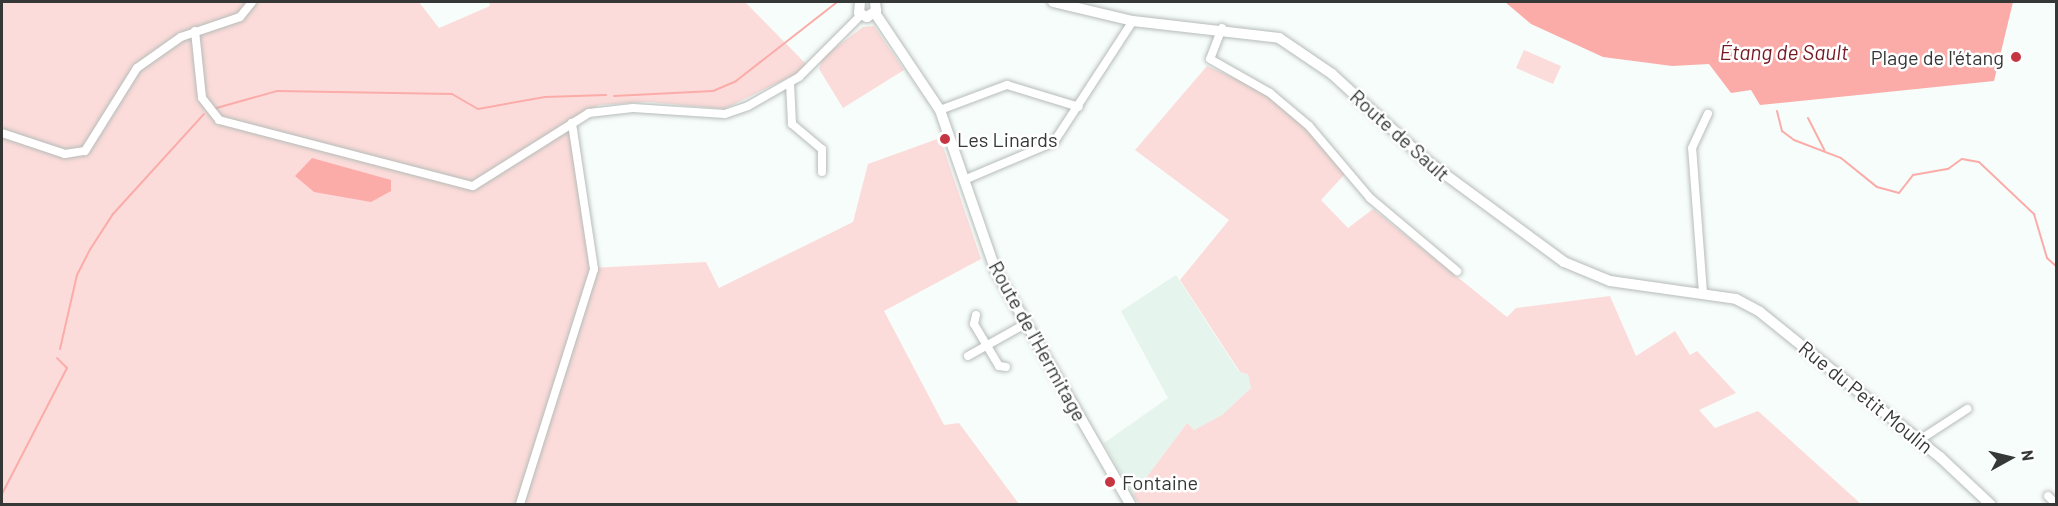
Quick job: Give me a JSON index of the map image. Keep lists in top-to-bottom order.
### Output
{
  "streets": {
    "street": ["Route de Sault", "Route de l'Hermitage", "Rue du Petit Moulin"]
  },
  "crossings": [
    ["Route de Sault", "Rue du Petit Moulin"]
  ],
  "water": ["Étang de Sault"],
  "places": ["Plage de l'étang", "Les Linards", "Fontaine"],
  "north": "right"
}
